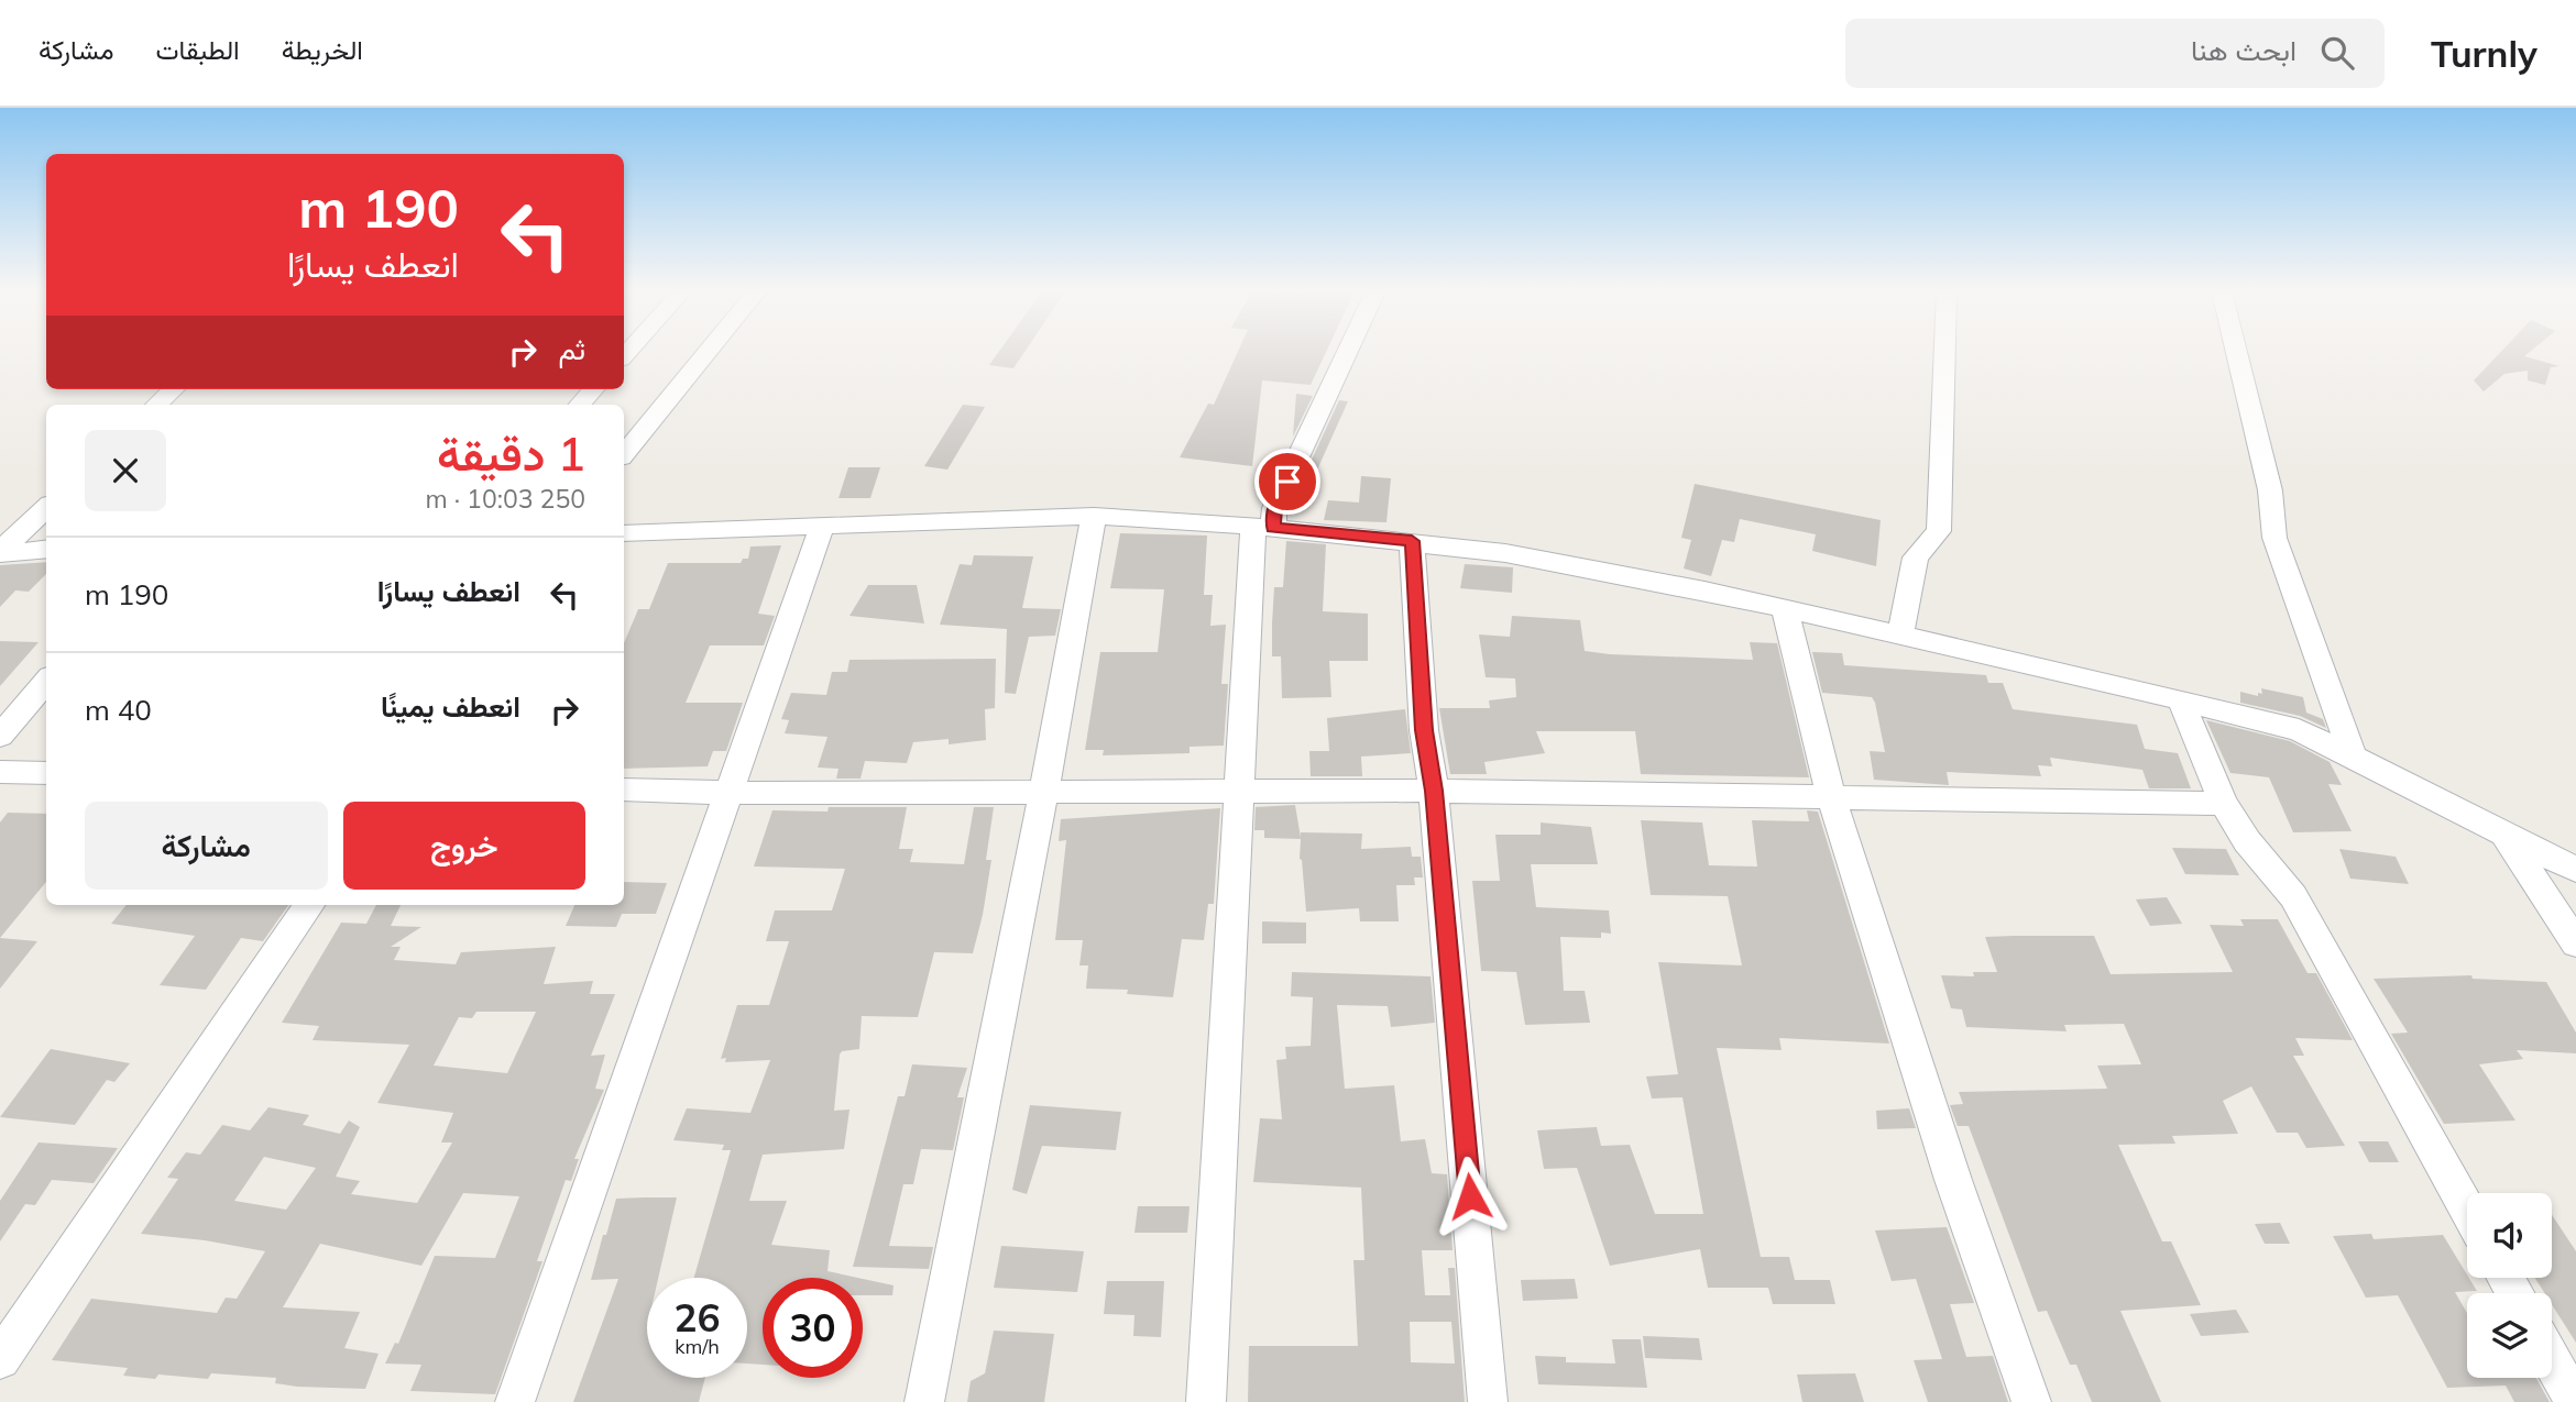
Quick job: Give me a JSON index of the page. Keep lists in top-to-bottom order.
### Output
{
  "page": {
    "header": "Turnly",
    "search": "ابحث هنا",
    "nav": ["الخريطة", "الطبقات", "مشاركة"],
    "turn": ["190 m", "انعطف يسارًا"],
    "then": "ثم",
    "heading": ["1 دقيقة", "250 m · 10:03"],
    "list": [
      {
        "name": "انعطف يسارًا",
        "value": "190 m"
      },
      {
        "name": "انعطف يمينًا",
        "value": "40 m"
      }
    ],
    "buttons": ["خروج", "مشاركة"],
    "speed": "26 km/h",
    "limit": "30"
  }
}
